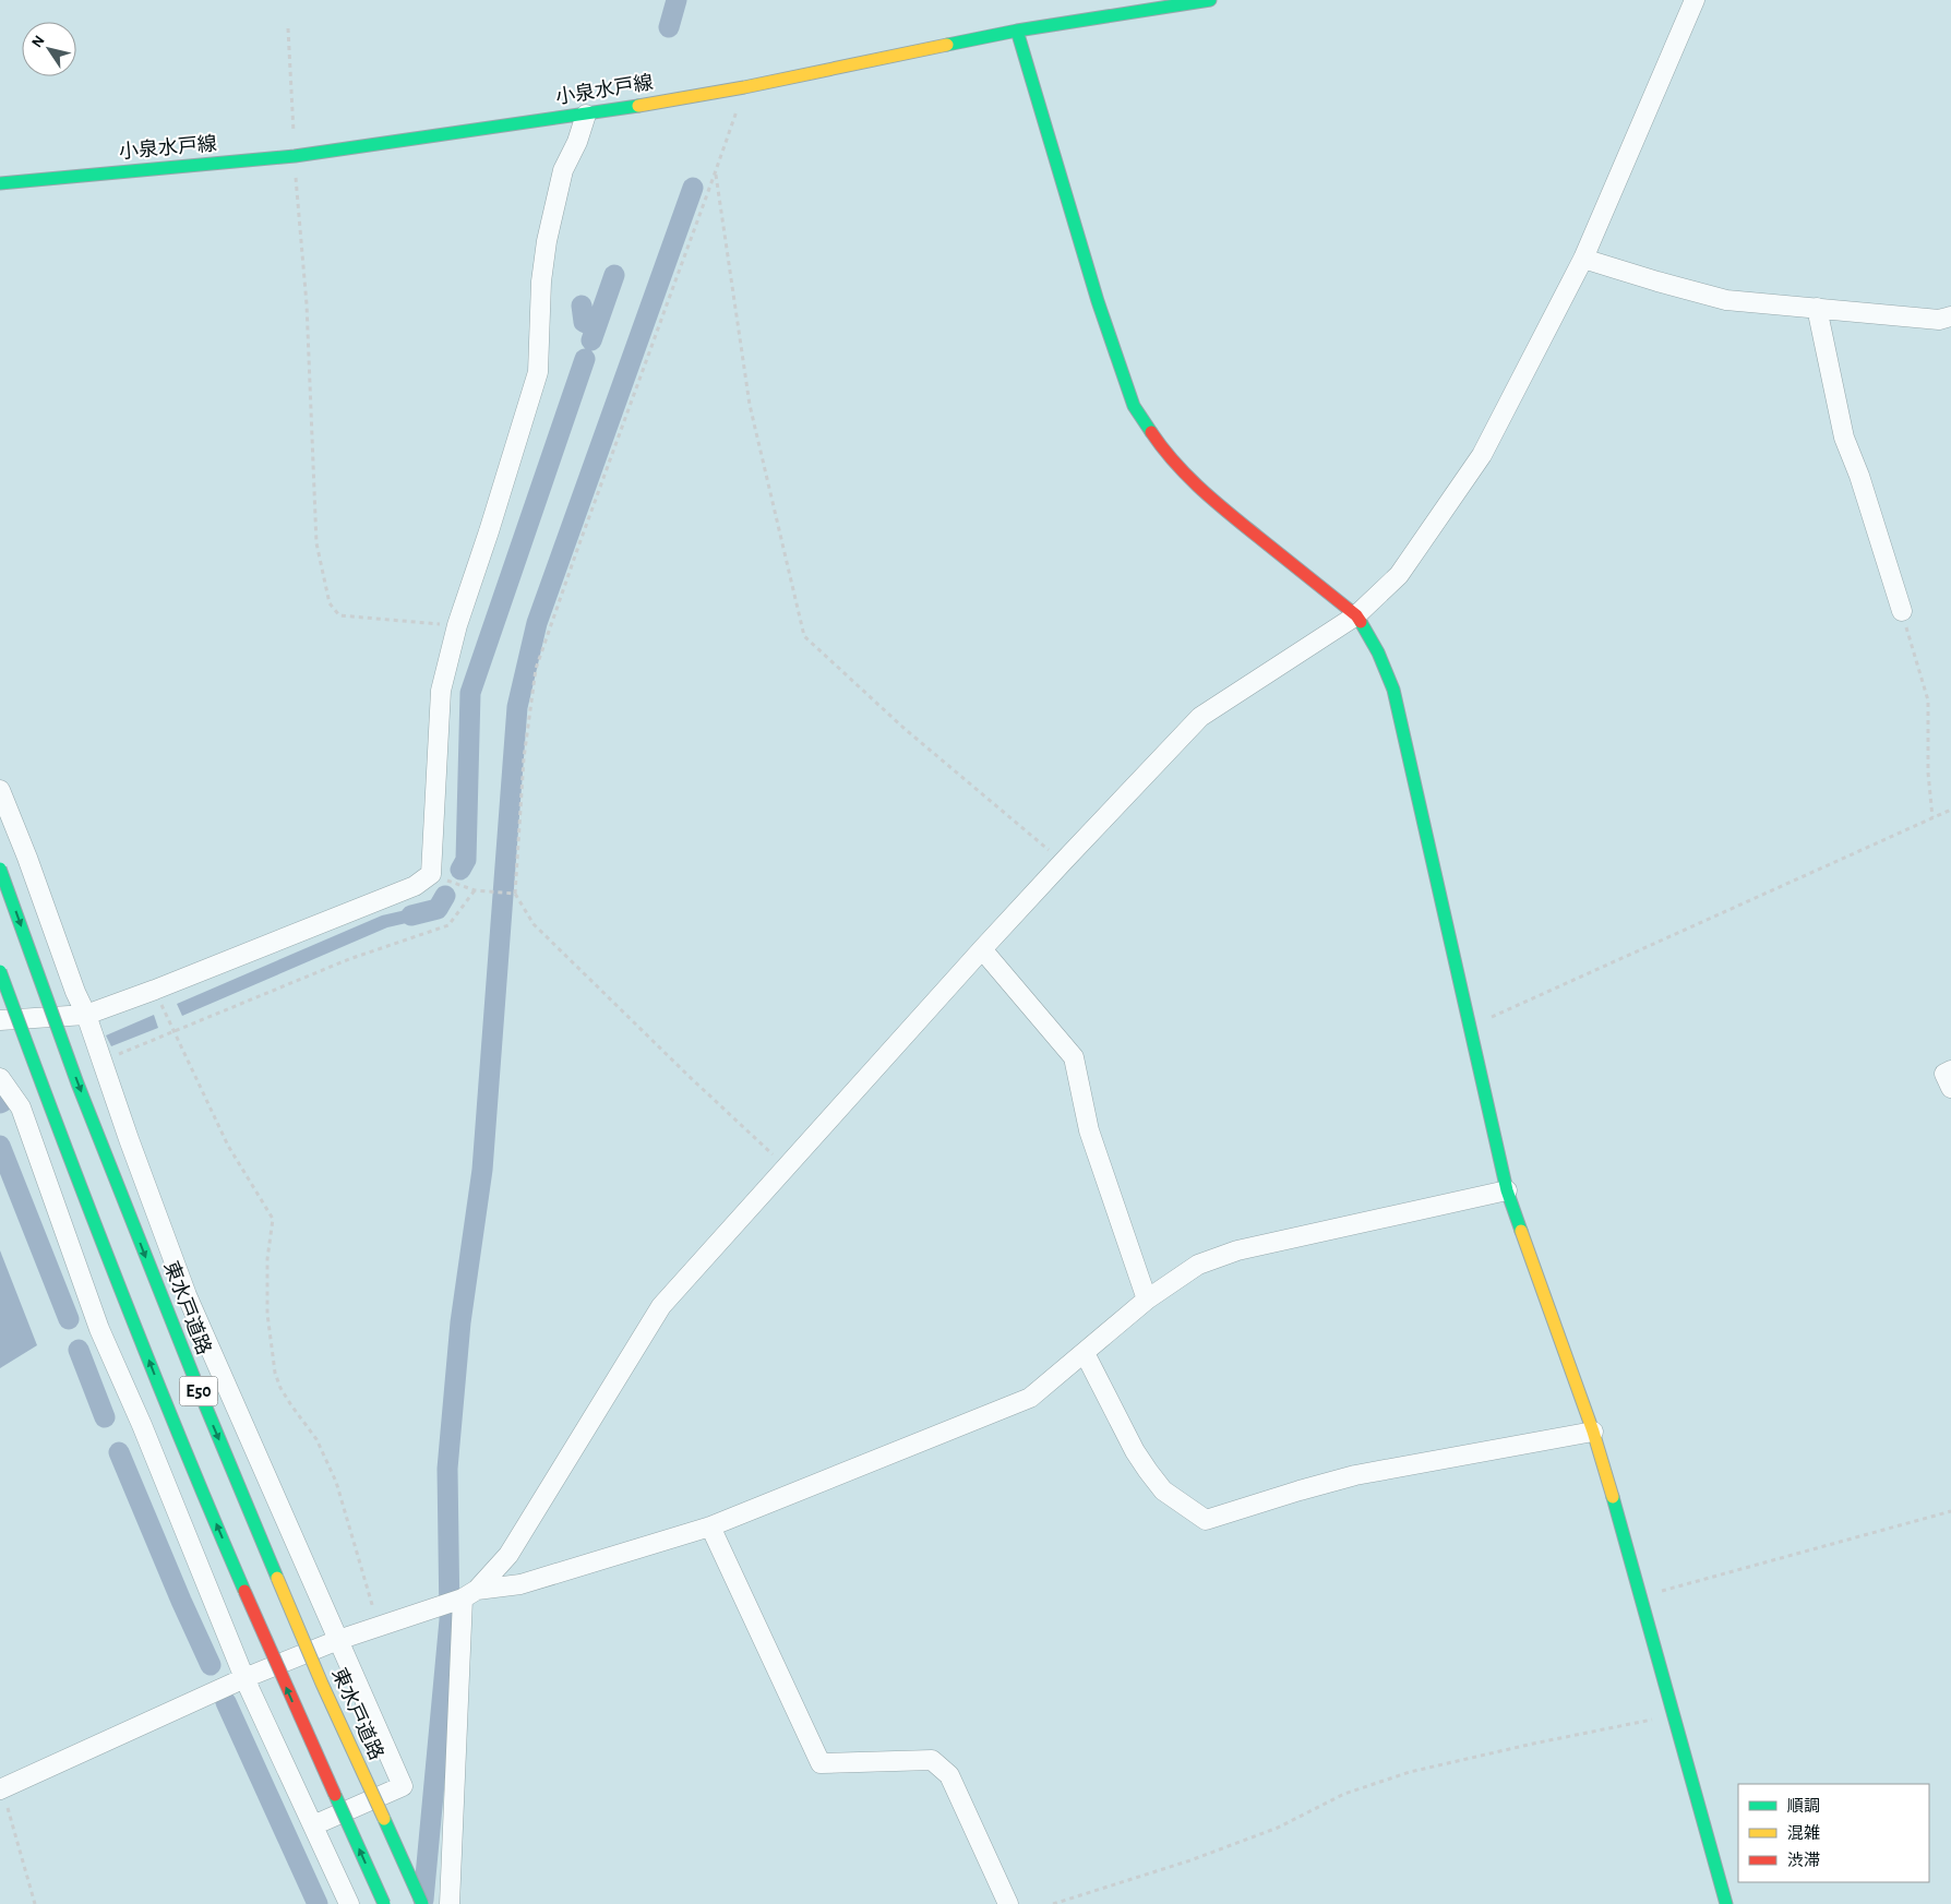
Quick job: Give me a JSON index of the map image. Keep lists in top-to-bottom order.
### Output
{
  "streets": {
    "main road": ["小泉水戸線", "東水戸道路", "E50"]
  },
  "legend": ["順調", "混雑", "渋滞"],
  "north": "top left"
}
